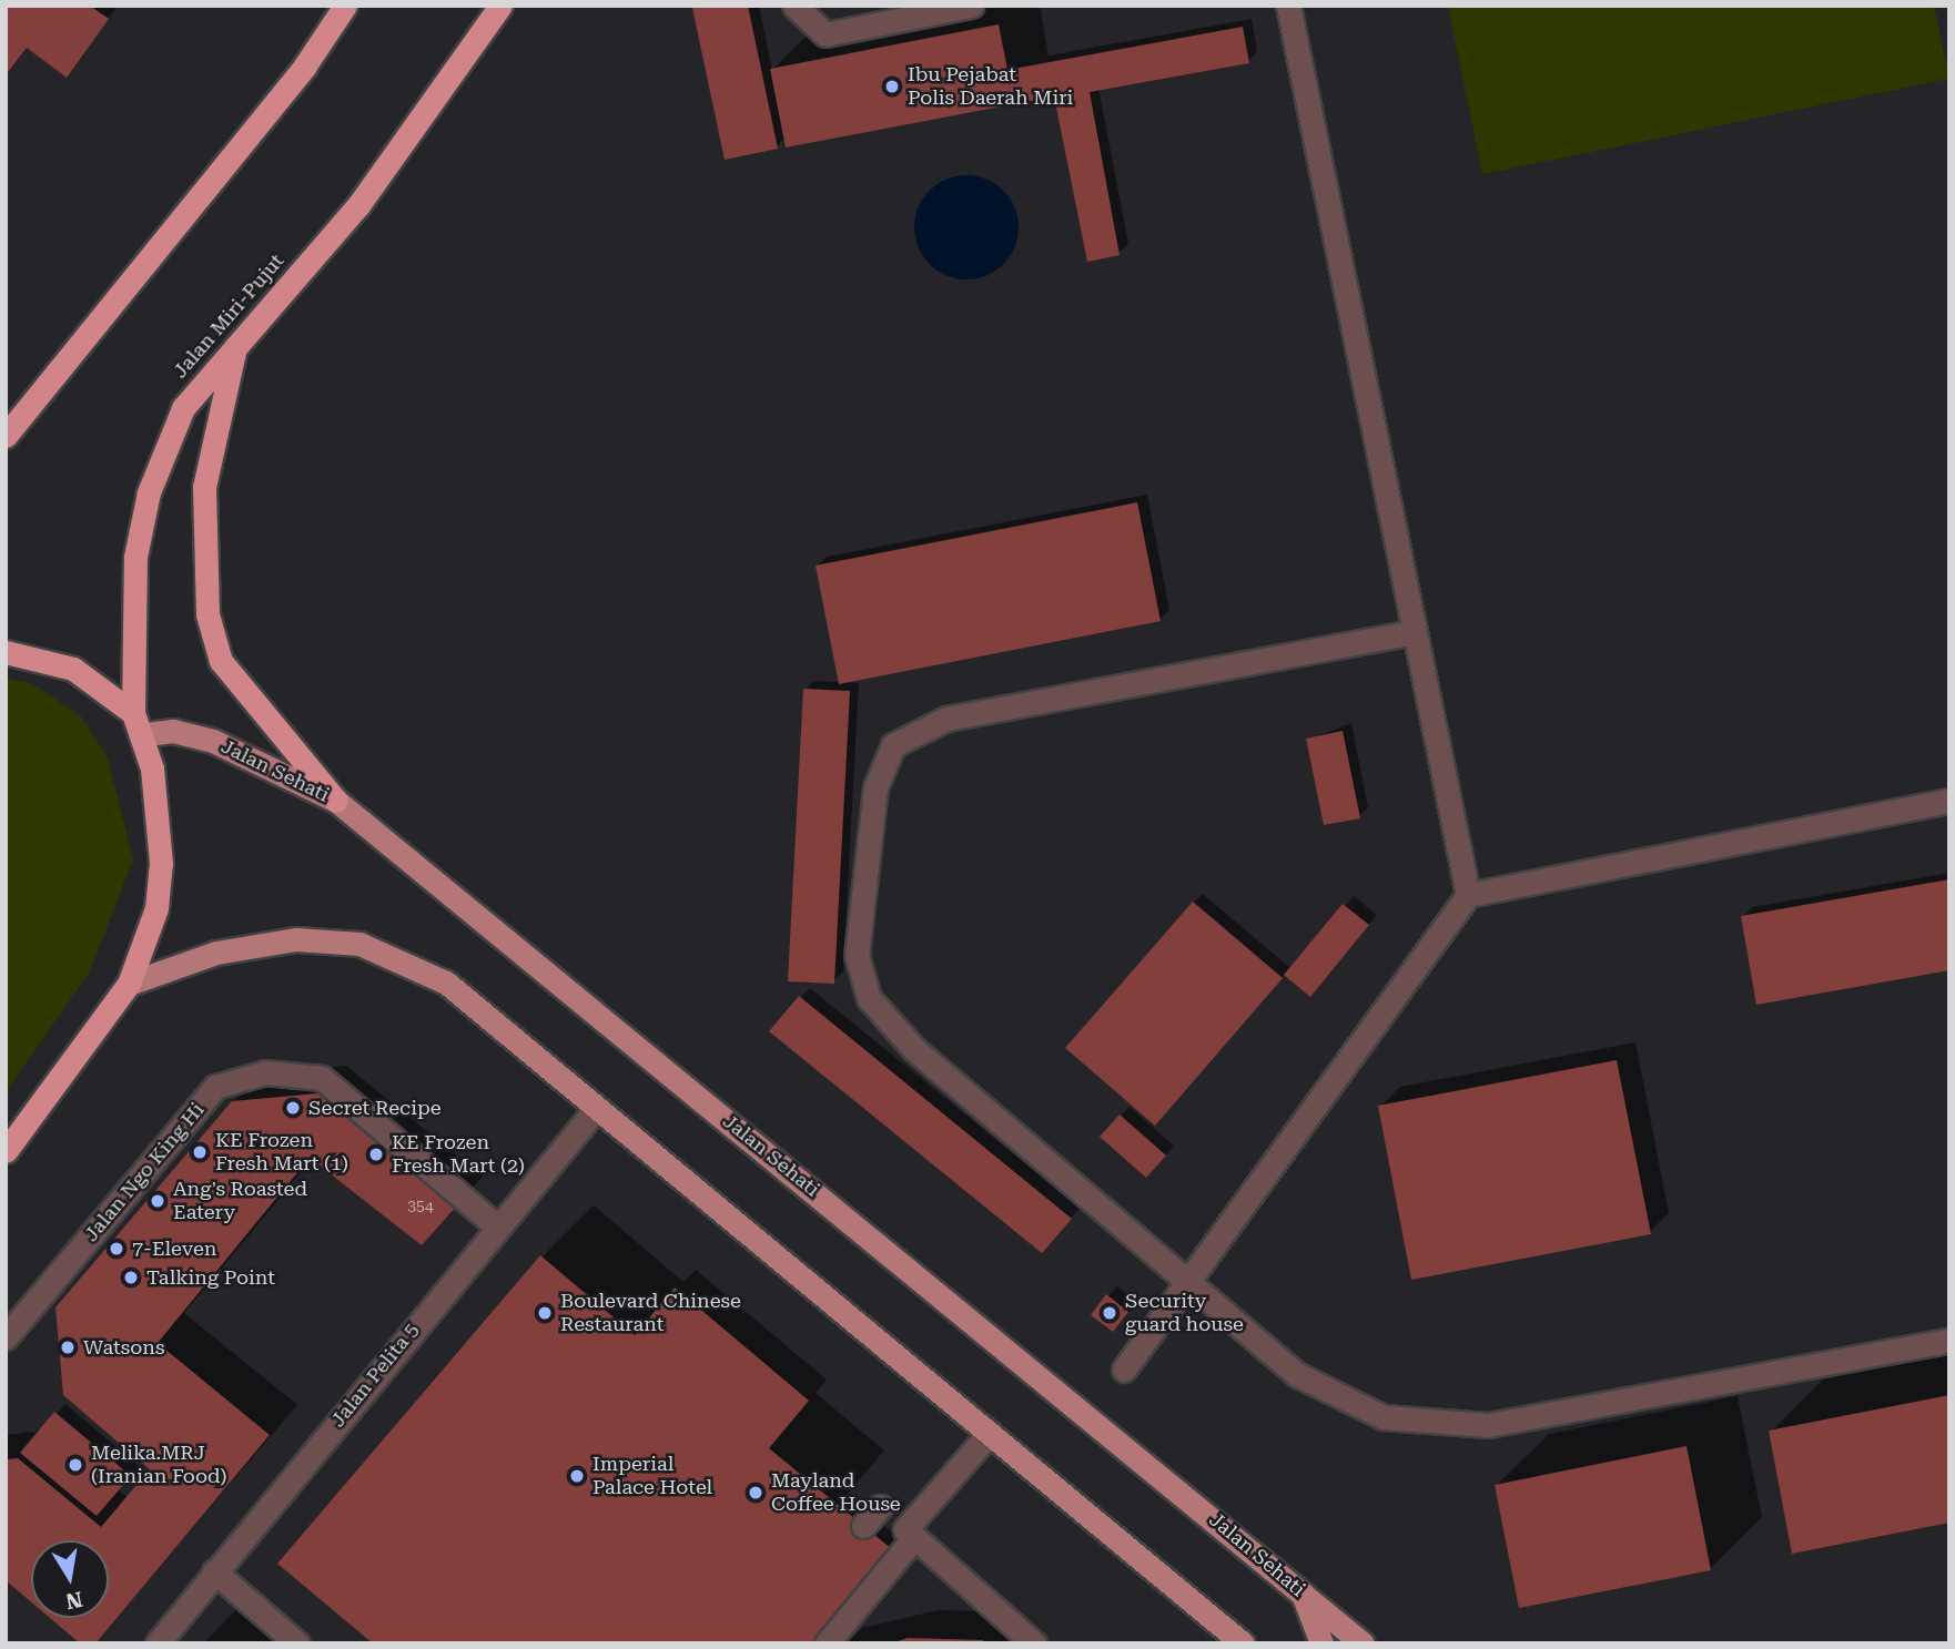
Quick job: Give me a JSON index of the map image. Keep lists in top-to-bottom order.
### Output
{
  "streets": {
    "highway": ["Jalan Miri-Pujut"],
    "main road": ["Jalan Sehati"],
    "street": ["Jalan Ngo King Hi", "Jalan Pelita 5"]
  },
  "crossings": [
    ["Jalan Ngo King Hi", "Jalan Pelita 5"]
  ],
  "places": [
    "Ibu Pejabat Polis Daerah Miri",
    "Secret Recipe",
    "KE Frozen Fresh Mart (1)",
    "KE Frozen Fresh Mart (2)",
    "Ang's Roasted Eatery",
    "7-Eleven",
    "Talking Point",
    "Boulevard Chinese Restaurant",
    "Security guard house",
    "Watsons",
    "Melika.MRJ (Iranian Food)",
    "Imperial Palace Hotel",
    "Mayland Coffee House"
  ],
  "house_numbers": ["354"],
  "north": "bottom"
}
